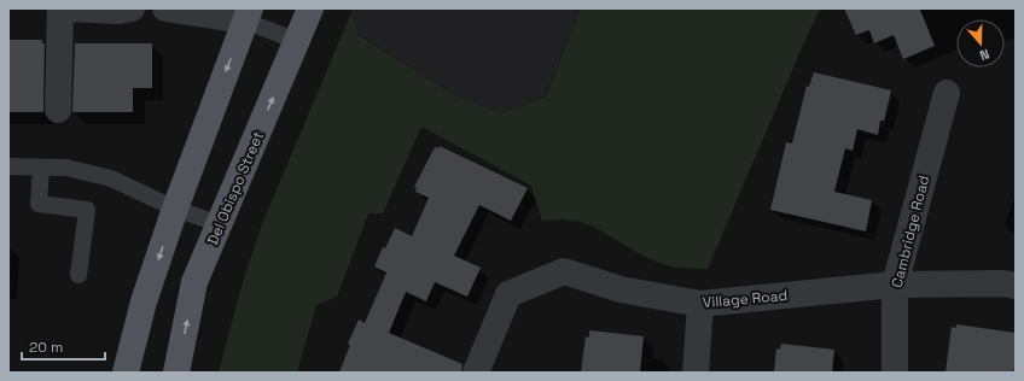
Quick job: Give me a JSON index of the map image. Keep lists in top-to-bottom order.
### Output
{
  "streets": {
    "main road": ["Del Obispo Street"],
    "street": ["Cambridge Road", "Village Road"]
  },
  "crossings": [
    ["Cambridge Road", "Village Road"]
  ],
  "scale_bar": "20 m",
  "north": "bottom"
}
